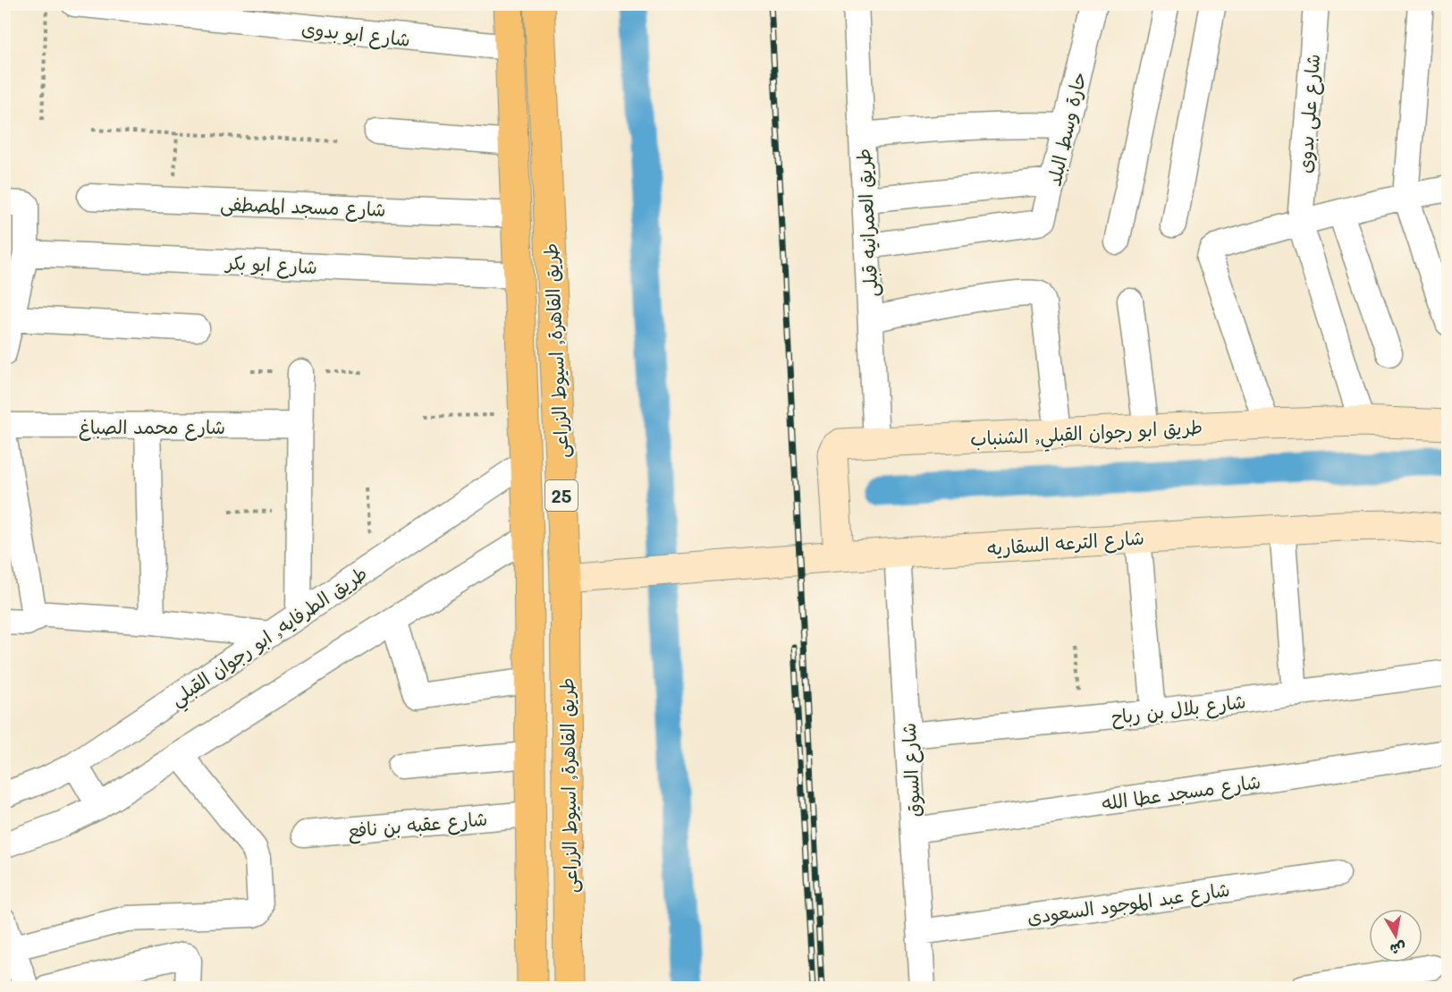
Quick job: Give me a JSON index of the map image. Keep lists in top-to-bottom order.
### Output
{
  "streets": {
    "highway": ["طريق القاهرة, اسيوط الزراعى", "25"],
    "street": [
      "شارع ابو بدوى",
      "شارع على بدوى",
      "حارة وسط البلد",
      "شارع مسجد المصطفى",
      "طريق العمرانيه قبلى",
      "شارع ابو بكر",
      "شارع محمد الصباغ",
      "طريق ابو رجوان القبلي, الشنباب",
      "شارع الترعه السقاريه",
      "طريق الطرفايه, ابو رجوان القبلي",
      "شارع بلال بن رباح",
      "شارع السوق",
      "شارع مسجد عطا الله",
      "شارع عقبه بن نافع",
      "شارع عبد الموجود السعودى"
    ]
  },
  "crossings": [
    ["شارع ابو بدوى", "طريق القاهرة, اسيوط الزراعى"],
    ["حارة وسط البلد", "طريق العمرانيه قبلى"],
    ["شارع مسجد المصطفى", "طريق القاهرة, اسيوط الزراعى"],
    ["طريق العمرانيه قبلى", "طريق ابو رجوان القبلي, الشنباب"],
    ["شارع ابو بكر", "طريق القاهرة, اسيوط الزراعى"],
    ["طريق القاهرة, اسيوط الزراعى", "شارع الترعه السقاريه"],
    ["طريق القاهرة, اسيوط الزراعى", "طريق الطرفايه, ابو رجوان القبلي"],
    ["طريق القاهرة, اسيوط الزراعى", "شارع عقبه بن نافع"],
    ["طريق ابو رجوان القبلي, الشنباب", "شارع الترعه السقاريه"],
    ["شارع الترعه السقاريه", "شارع السوق"],
    ["شارع بلال بن رباح", "شارع السوق"],
    ["شارع السوق", "شارع مسجد عطا الله"],
    ["شارع السوق", "شارع عبد الموجود السعودى"]
  ],
  "north": "bottom"
}
